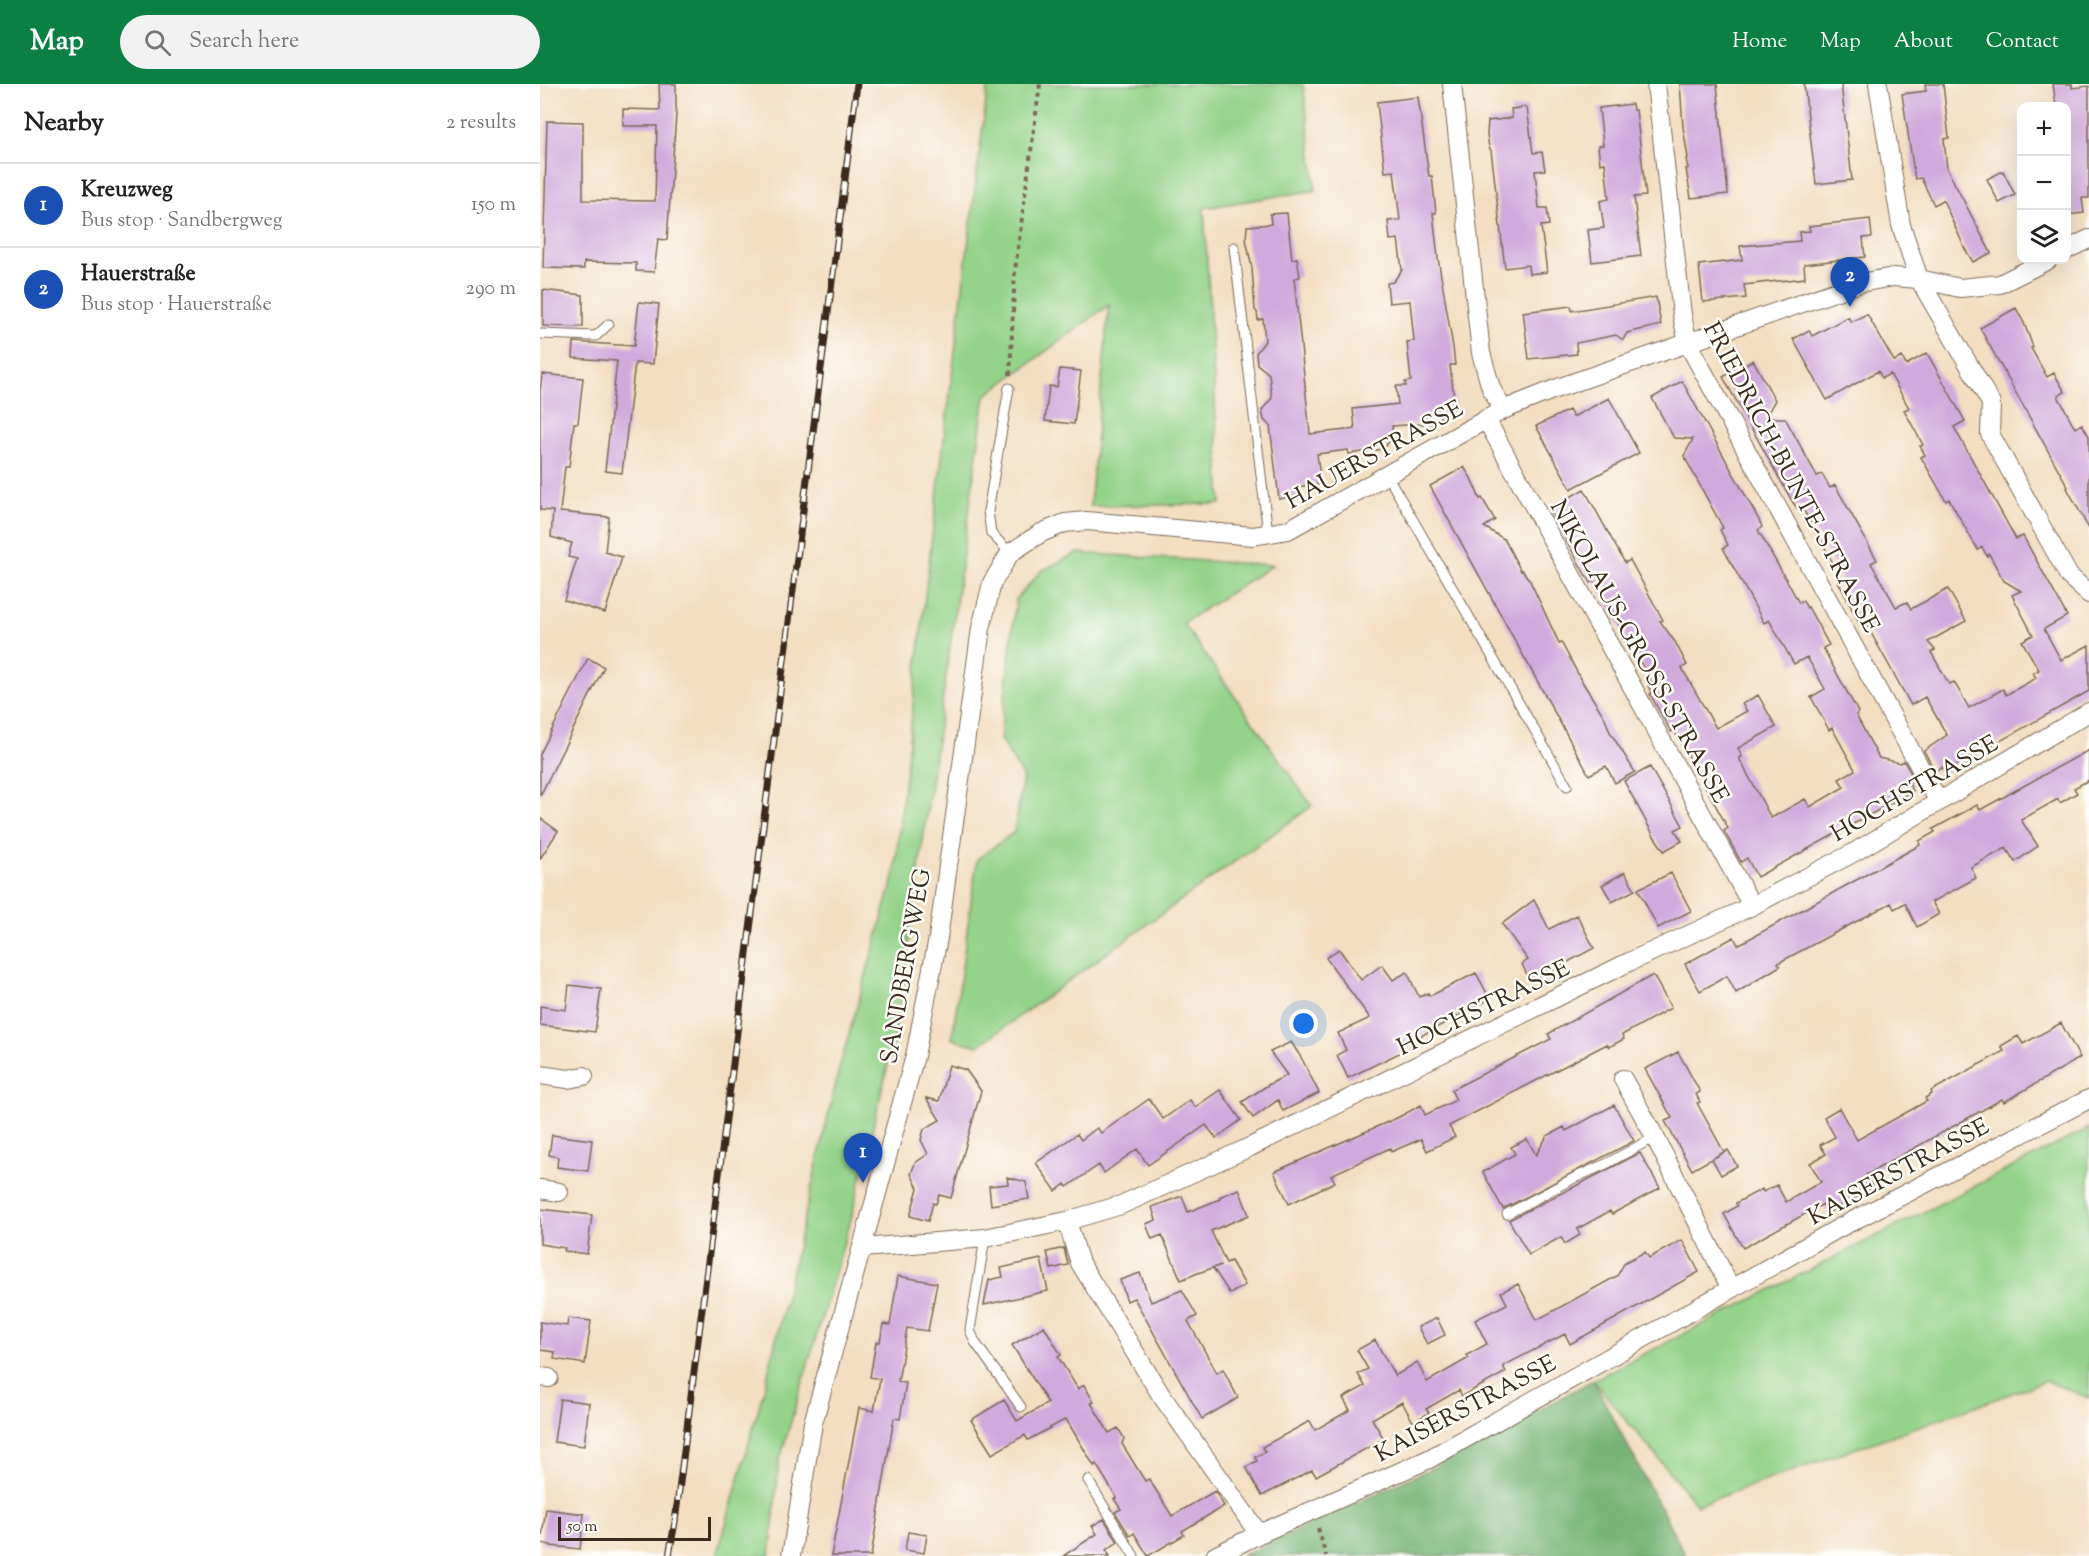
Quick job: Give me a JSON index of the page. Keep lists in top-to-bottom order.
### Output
{
  "streets": {
    "street": [
      "HAUERSTRASSE",
      "FRIEDRICH-BUNTE-STRASSE",
      "NIKOLAUS-GROSS-STRASSE",
      "HOCHSTRASSE",
      "SANDBERGWEG",
      "KAISERSTRASSE"
    ]
  },
  "crossings": [
    ["HAUERSTRASSE", "FRIEDRICH-BUNTE-STRASSE"],
    ["HAUERSTRASSE", "NIKOLAUS-GROSS-STRASSE"],
    ["HAUERSTRASSE", "SANDBERGWEG"],
    ["FRIEDRICH-BUNTE-STRASSE", "HOCHSTRASSE"],
    ["NIKOLAUS-GROSS-STRASSE", "HOCHSTRASSE"],
    ["HOCHSTRASSE", "SANDBERGWEG"]
  ],
  "scale_bar": "50 m",
  "page": {
    "header": "Map",
    "search": "Search here",
    "nav": [
      "Home",
      "Map",
      "About",
      "Contact"
    ],
    "heading": ["Nearby", "2 results"],
    "map_buttons": ["+", "−"],
    "list": [
      {
        "mark": "1",
        "name": "Kreuzweg",
        "note": "Bus stop · Sandbergweg",
        "value": "150 m"
      },
      {
        "mark": "2",
        "name": "Hauerstraße",
        "note": "Bus stop · Hauerstraße",
        "value": "290 m"
      }
    ],
    "pins": ["2", "1"],
    "scale": "50 m"
  }
}
